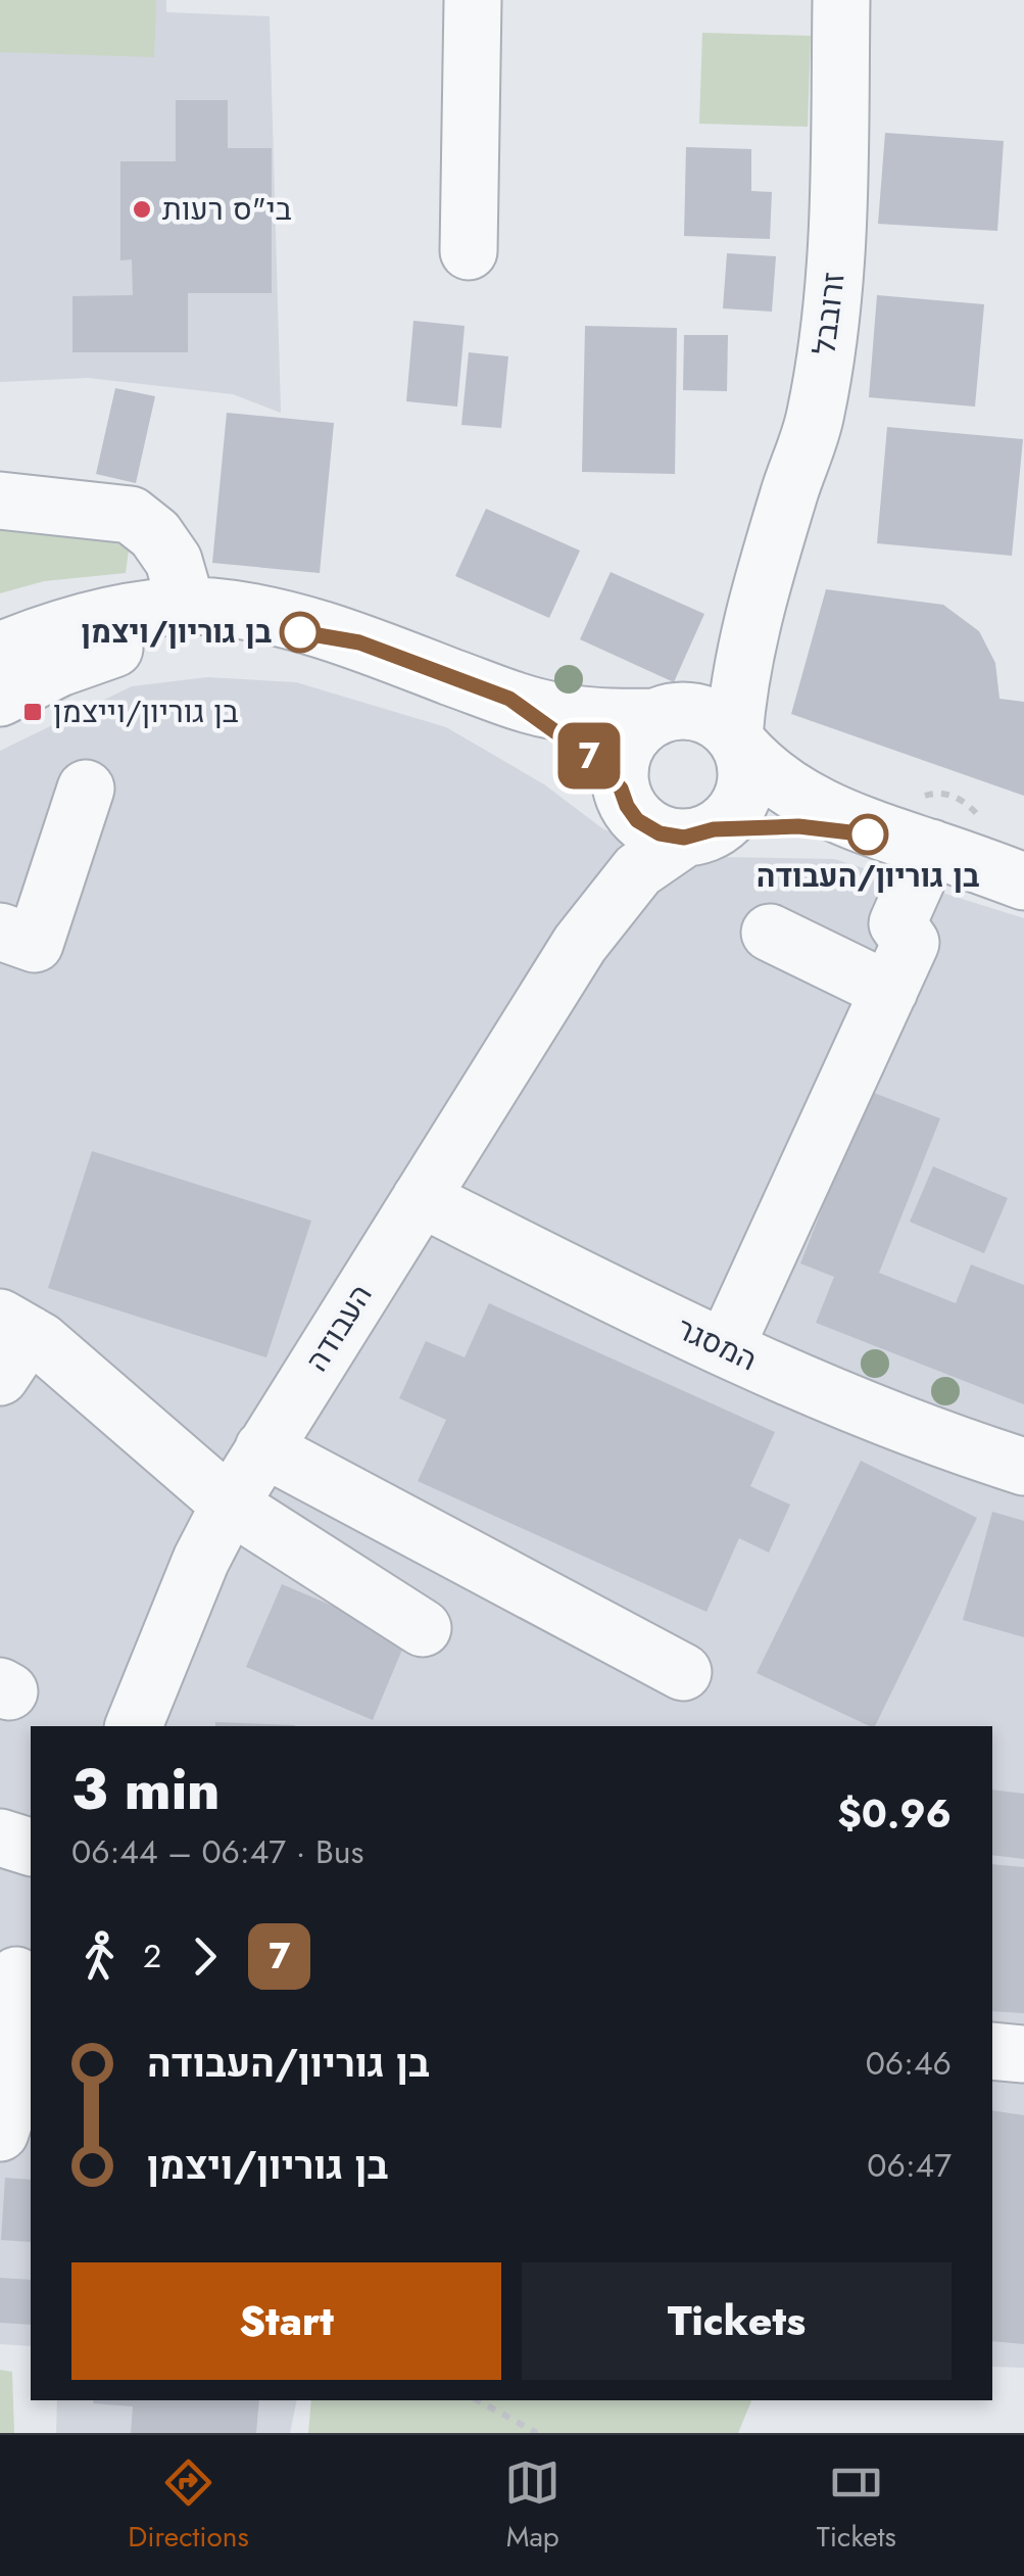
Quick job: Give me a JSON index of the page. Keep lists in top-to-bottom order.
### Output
{
  "streets": {
    "street": ["זרובבל", "העבודה", "המסגר"]
  },
  "crossings": [
    ["זרובבל", "העבודה"],
    ["העבודה", "המסגר"]
  ],
  "places": {
    "other": ["בי\"ס רעות", "בן גוריון/ויצמן", "בן גוריון/העבודה"],
    "transit": ["בן גוריון/וייצמן"]
  },
  "lines": ["bus line 7"],
  "page": {
    "on_map": "7",
    "heading": ["3 min", "06:44 – 06:47 · Bus", "$0.96"],
    "legs": ["2", "7"],
    "list": [
      {
        "name": "בן גוריון/העבודה",
        "value": "06:46"
      },
      {
        "name": "בן גוריון/ויצמן",
        "value": "06:47"
      }
    ],
    "buttons": ["Start", "Tickets"],
    "tabs": ["Directions", "Map", "Tickets"]
  }
}
